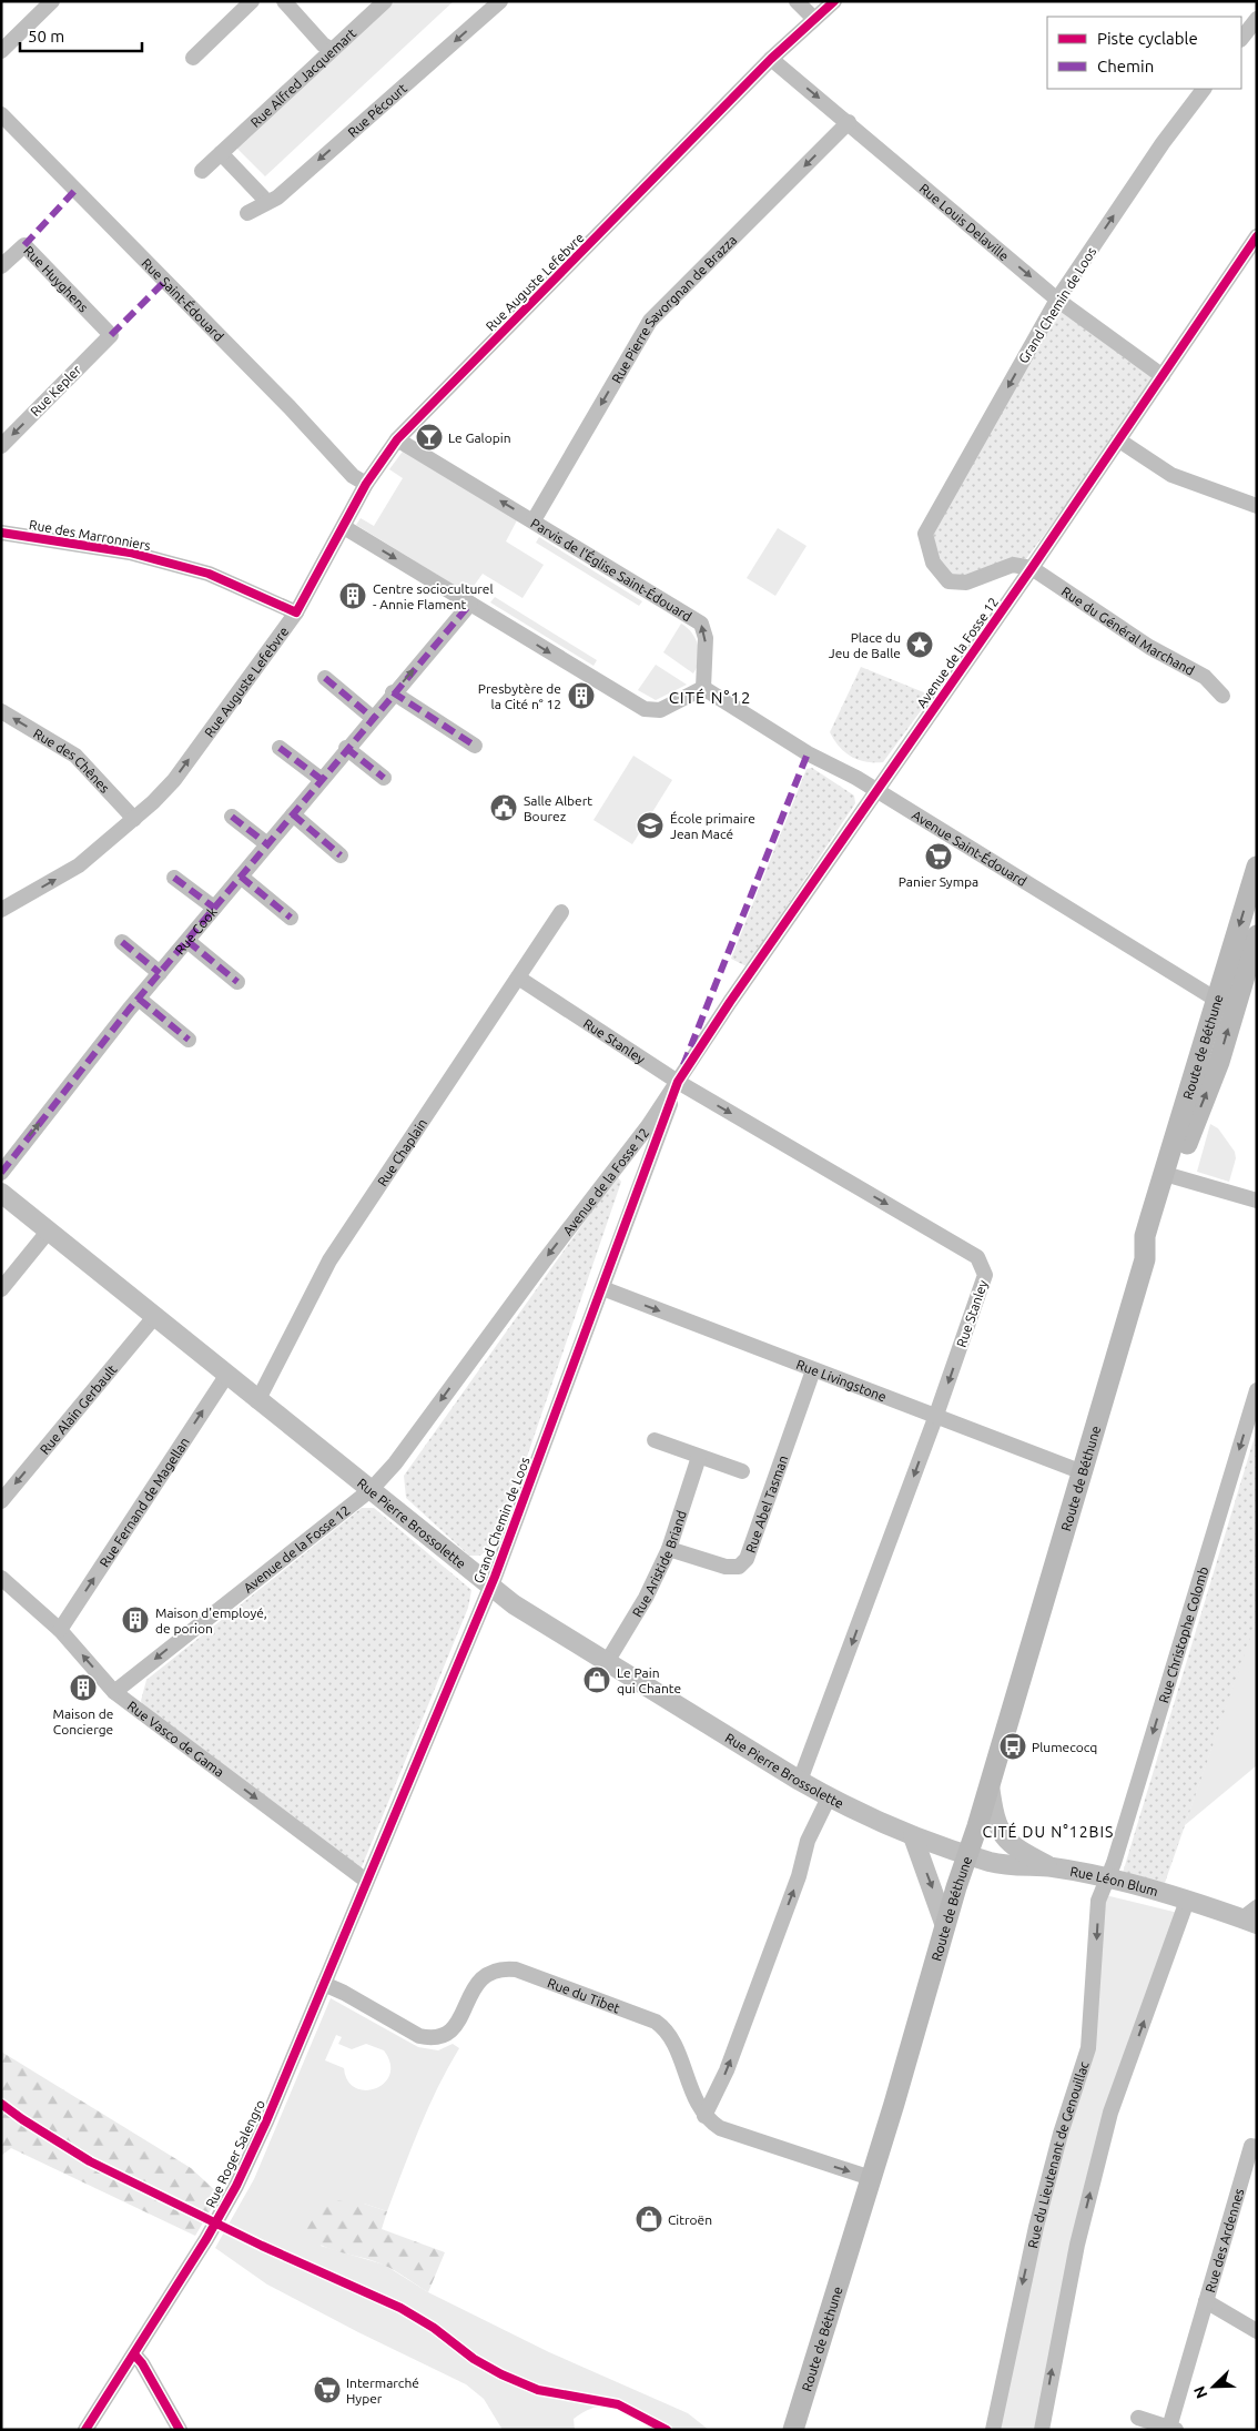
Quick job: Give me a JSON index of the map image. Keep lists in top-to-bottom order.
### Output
{
  "streets": {
    "main road": ["Route de Béthune"],
    "street": [
      "Rue Alfred Jacquemart",
      "Rue Pécourt",
      "Rue Louis Delaville",
      "Rue Huyghens",
      "Rue Auguste Lefebvre",
      "Rue Saint-Édouard",
      "Grand Chemin de Loos",
      "Rue Pierre Savorgnan de Brazza",
      "Rue Kepler",
      "Rue des Marronniers",
      "Parvis de l'Église Saint-Édouard",
      "Rue du Général Marchand",
      "Avenue de la Fosse 12",
      "Rue des Chênes",
      "Avenue Saint-Édouard",
      "Rue Cook",
      "Rue Stanley",
      "Rue Chaplain",
      "Rue Livingstone",
      "Rue Alain Gerbault",
      "Rue Fernand de Magellan",
      "Rue Abel Tasman",
      "Rue Pierre Brossolette",
      "Rue Aristide Briand",
      "Rue Christophe Colomb",
      "Rue Vasco de Gama",
      "Rue Léon Blum",
      "Rue du Tibet",
      "Rue Roger Salengro",
      "Rue du Lieutenant de Genouillac",
      "Rue des Ardennes"
    ]
  },
  "crossings": [
    ["Rue Louis Delaville", "Rue Auguste Lefebvre"],
    ["Rue Louis Delaville", "Grand Chemin de Loos"],
    ["Rue Louis Delaville", "Rue Pierre Savorgnan de Brazza"],
    ["Rue Louis Delaville", "Avenue de la Fosse 12"],
    ["Rue Huyghens", "Rue Kepler"],
    ["Rue Auguste Lefebvre", "Rue Saint-Édouard"],
    ["Rue Auguste Lefebvre", "Rue des Marronniers"],
    ["Rue Auguste Lefebvre", "Parvis de l'Église Saint-Édouard"],
    ["Rue Auguste Lefebvre", "Rue des Chênes"],
    ["Grand Chemin de Loos", "Rue du Général Marchand"],
    ["Grand Chemin de Loos", "Avenue de la Fosse 12"],
    ["Grand Chemin de Loos", "Rue Stanley"],
    ["Grand Chemin de Loos", "Rue Livingstone"],
    ["Grand Chemin de Loos", "Rue Pierre Brossolette"],
    ["Grand Chemin de Loos", "Rue Vasco de Gama"],
    ["Grand Chemin de Loos", "Rue Roger Salengro"],
    ["Rue Pierre Savorgnan de Brazza", "Parvis de l'Église Saint-Édouard"],
    ["Parvis de l'Église Saint-Édouard", "Avenue Saint-Édouard"],
    ["Rue du Général Marchand", "Avenue de la Fosse 12"],
    ["Avenue de la Fosse 12", "Avenue Saint-Édouard"],
    ["Avenue de la Fosse 12", "Rue Stanley"],
    ["Avenue de la Fosse 12", "Rue Pierre Brossolette"],
    ["Avenue de la Fosse 12", "Rue Vasco de Gama"],
    ["Avenue Saint-Édouard", "Route de Béthune"],
    ["Rue Stanley", "Rue Chaplain"],
    ["Rue Stanley", "Rue Livingstone"],
    ["Rue Stanley", "Rue Pierre Brossolette"],
    ["Route de Béthune", "Rue Livingstone"],
    ["Route de Béthune", "Rue Pierre Brossolette"],
    ["Route de Béthune", "Rue Léon Blum"],
    ["Rue Chaplain", "Rue Pierre Brossolette"],
    ["Rue Livingstone", "Rue Abel Tasman"],
    ["Rue Alain Gerbault", "Rue Pierre Brossolette"],
    ["Rue Fernand de Magellan", "Rue Pierre Brossolette"],
    ["Rue Fernand de Magellan", "Rue Vasco de Gama"],
    ["Rue Abel Tasman", "Rue Aristide Briand"],
    ["Rue Pierre Brossolette", "Rue Aristide Briand"],
    ["Rue Pierre Brossolette", "Rue Léon Blum"],
    ["Rue Christophe Colomb", "Rue Léon Blum"],
    ["Rue Christophe Colomb", "Rue du Lieutenant de Genouillac"],
    ["Rue Léon Blum", "Rue du Lieutenant de Genouillac"],
    ["Rue du Tibet", "Rue Roger Salengro"]
  ],
  "one_way": [
    "Rue Pécourt",
    "Rue Louis Delaville",
    "Rue Pierre Savorgnan de Brazza",
    "Rue Kepler",
    "Avenue de la Fosse 12",
    "Rue des Chênes",
    "Rue Cook",
    "Rue Fernand de Magellan",
    "Rue Christophe Colomb"
  ],
  "districts": ["CITÉ N°12", "CITÉ DU N°12BIS"],
  "places": {
    "bar": ["Le Galopin"],
    "building": [
      "Centre socioculturel - Annie Flament",
      "Presbytère de la Cité n° 12",
      "Maison d'employé, de porion",
      "Maison de Concierge"
    ],
    "place": ["Place du Jeu de Balle"],
    "public building": ["Salle Albert Bourez"],
    "school or university": ["École primaire Jean Macé"],
    "supermarket": ["Panier Sympa", "Intermarché Hyper"],
    "shop": ["Le Pain qui Chante", "Citroën"],
    "bus stop": ["Plumecocq"]
  },
  "legend": ["Piste cyclable", "Chemin"],
  "scale_bar": "50 m",
  "north": "bottom left"
}
